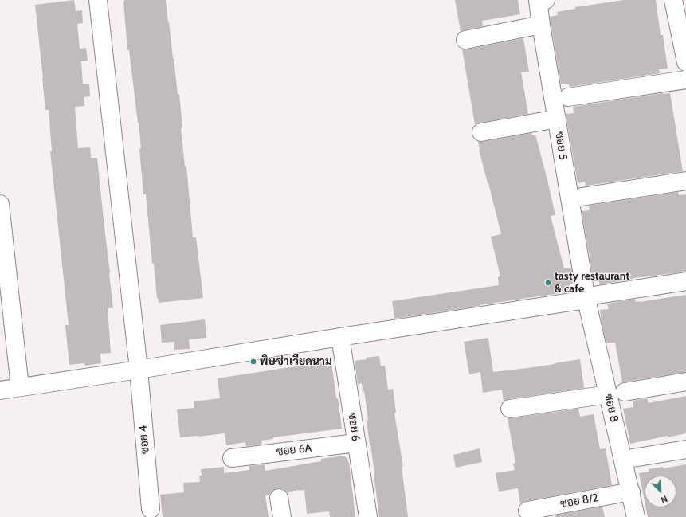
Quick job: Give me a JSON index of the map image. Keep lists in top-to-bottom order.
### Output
{
  "streets": {
    "street": [
      "ซอย 5",
      "ซอย 8",
      "ซอย 6",
      "ซอย 4",
      "ซอย 6A",
      "ซอย 8/2"
    ]
  },
  "crossings": [
    ["ซอย 5", "ซอย 8"],
    ["ซอย 8", "ซอย 8/2"],
    ["ซอย 6", "ซอย 6A"]
  ],
  "places": ["tasty restaurant & cafe", "พิษซ่าเวียดนาม"],
  "north": "bottom right"
}
